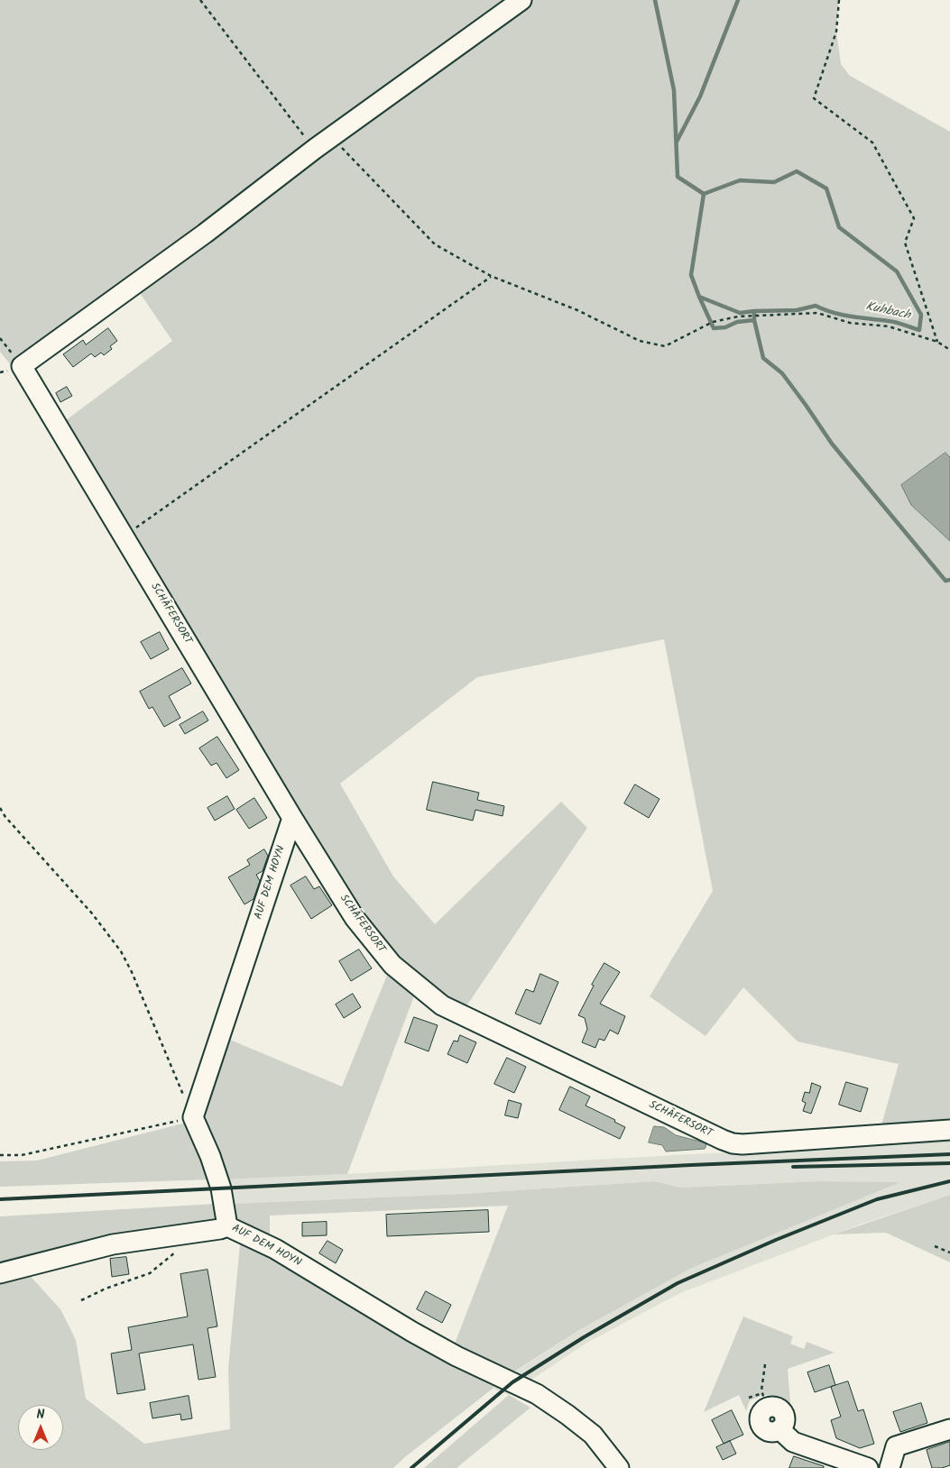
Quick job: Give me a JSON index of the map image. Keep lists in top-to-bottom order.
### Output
{
  "streets": {
    "street": ["SCHÄFERSORT", "AUF DEM HOYN"]
  },
  "crossings": [
    ["SCHÄFERSORT", "AUF DEM HOYN"]
  ],
  "water": ["Kuhbach"],
  "north": "top"
}
